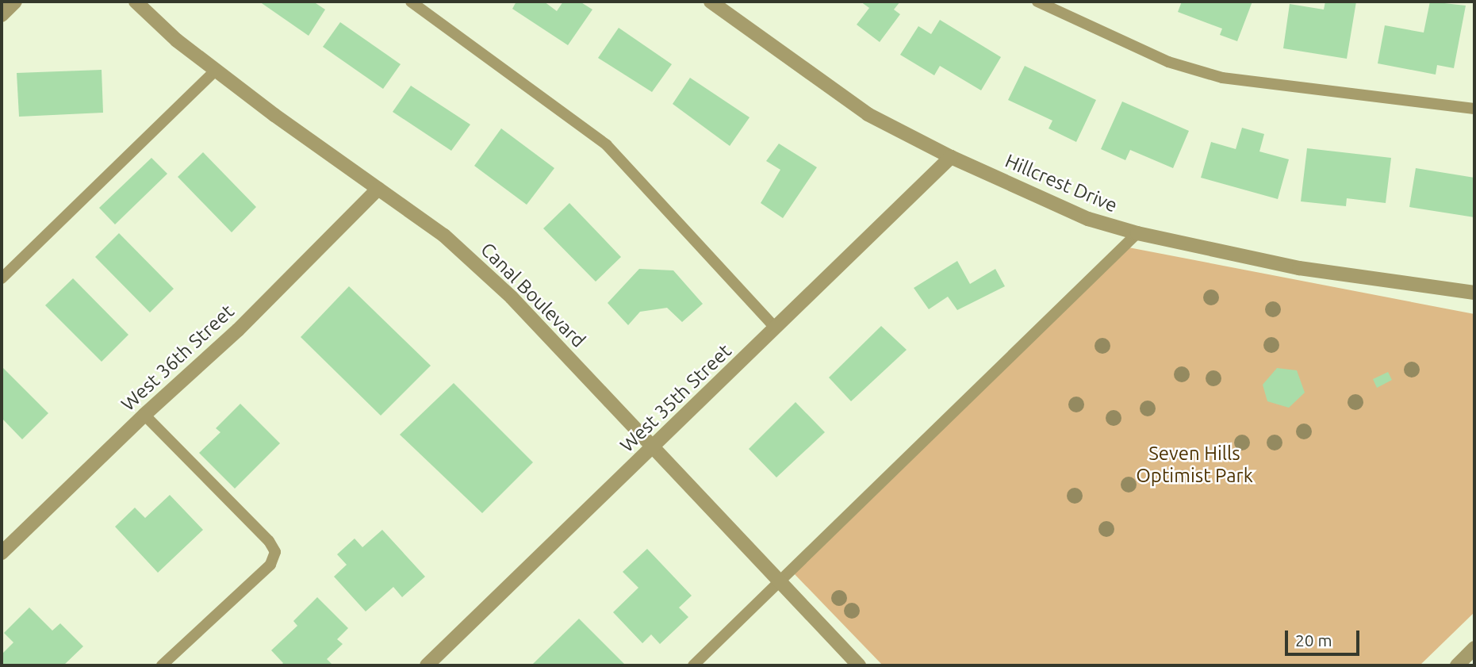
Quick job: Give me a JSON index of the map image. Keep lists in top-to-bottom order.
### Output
{
  "streets": {
    "street": [
      "Hillcrest Drive",
      "Canal Boulevard",
      "West 36th Street",
      "West 35th Street"
    ]
  },
  "crossings": [
    ["Hillcrest Drive", "West 35th Street"],
    ["Canal Boulevard", "West 36th Street"],
    ["Canal Boulevard", "West 35th Street"]
  ],
  "parks": ["Seven Hills Optimist Park"],
  "scale_bar": "20 m"
}
